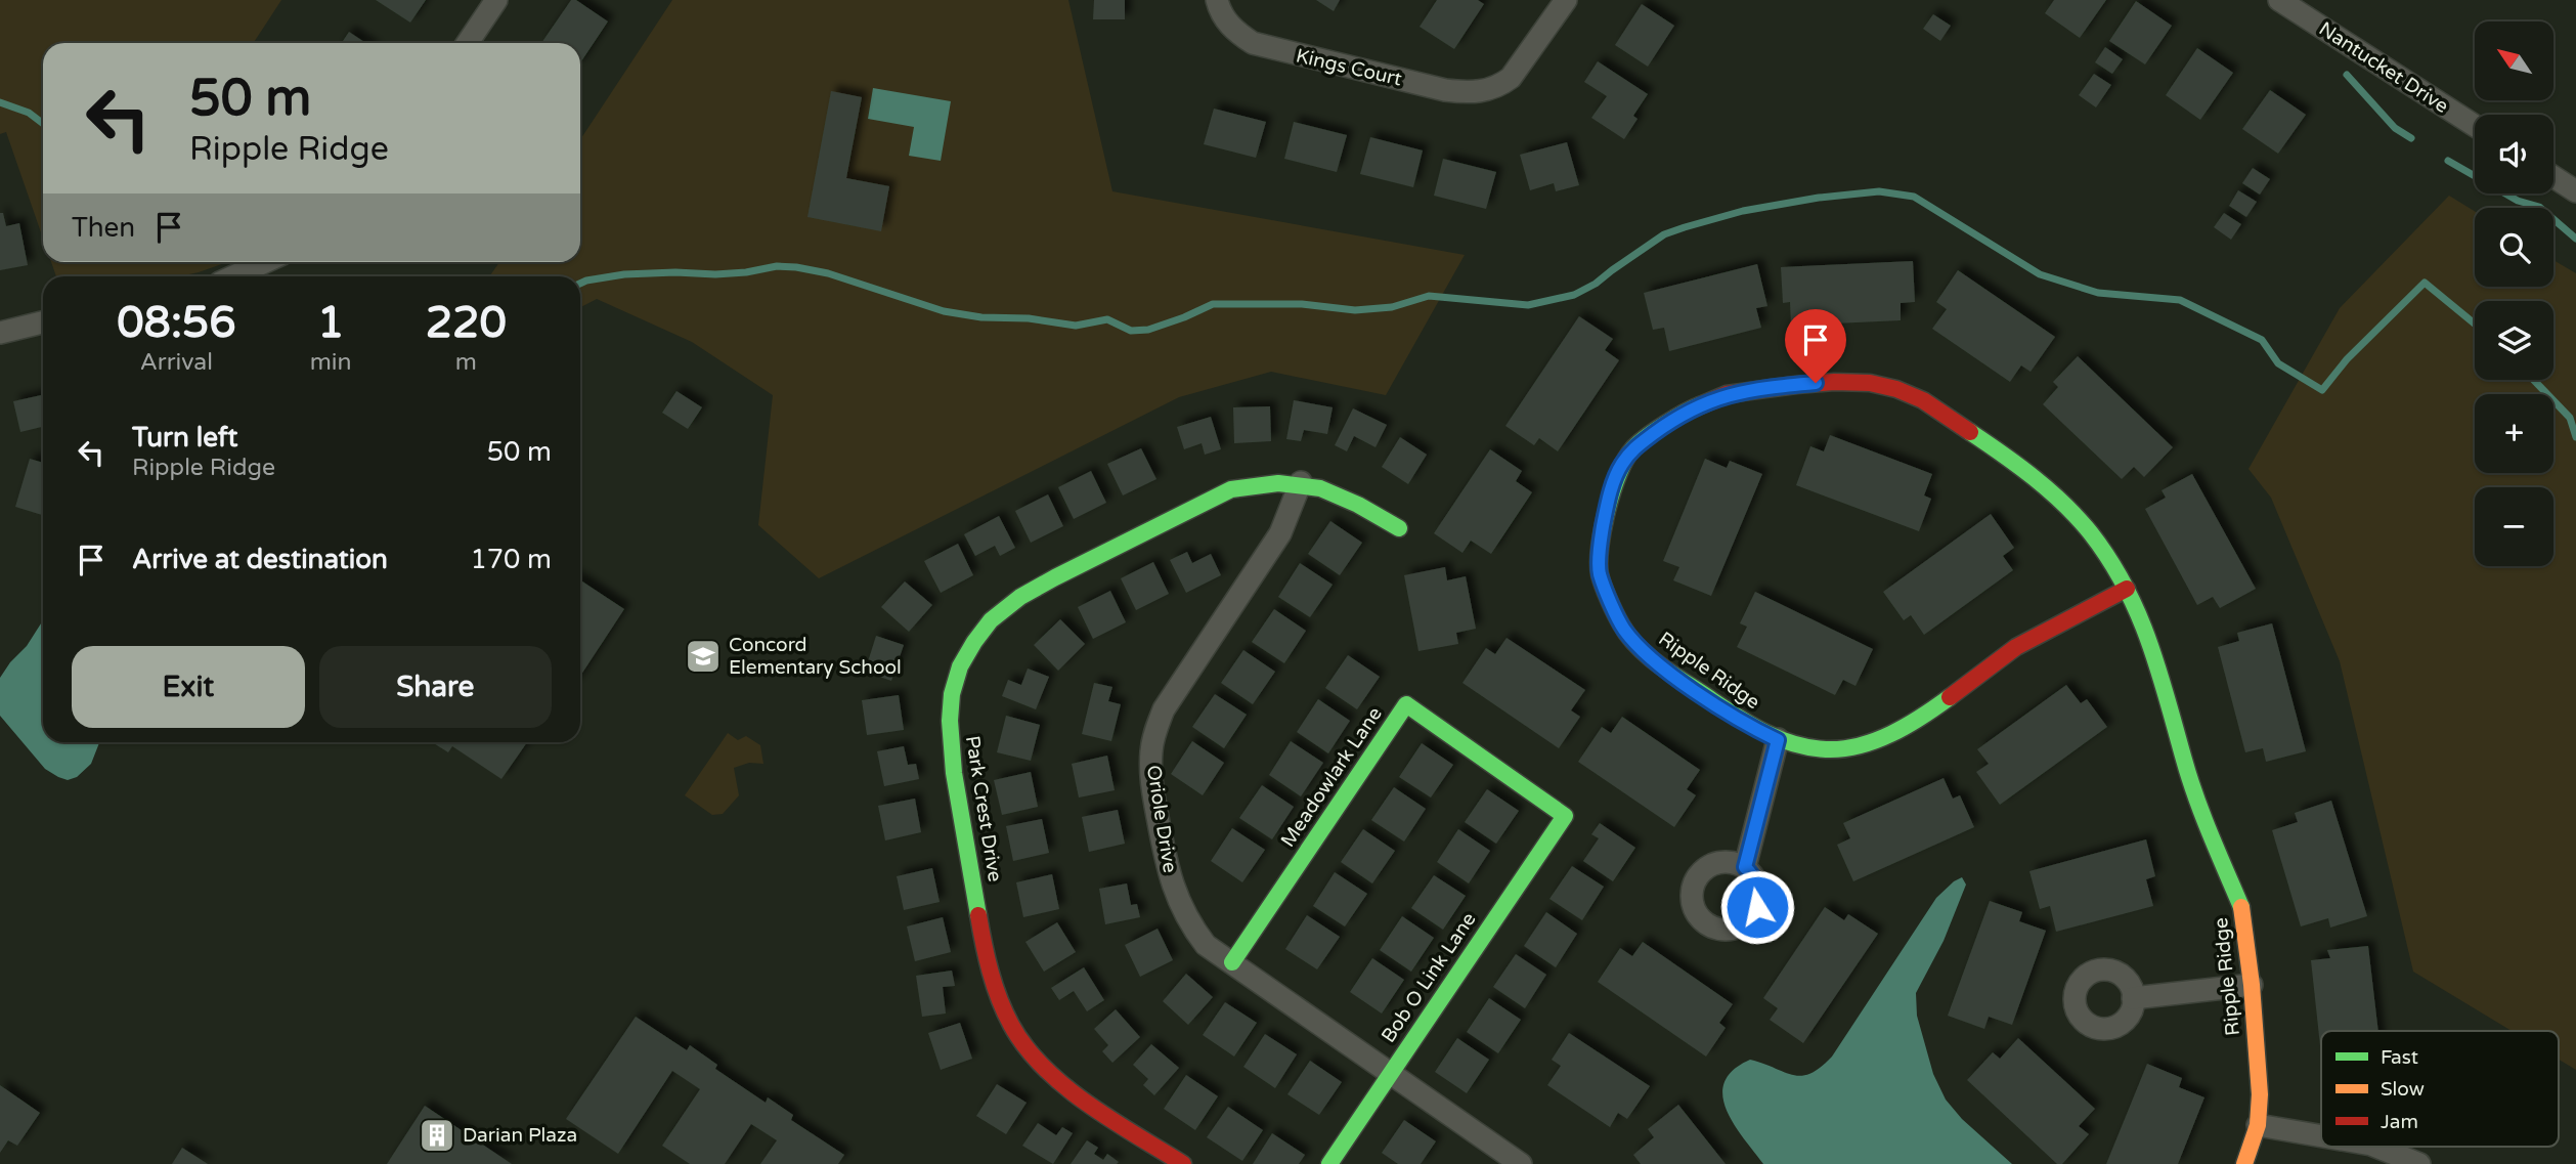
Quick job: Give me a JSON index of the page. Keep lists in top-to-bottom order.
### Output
{
  "streets": {
    "street": [
      "Kings Court",
      "Nantucket Drive",
      "Ripple Ridge",
      "Meadowlark Lane",
      "Park Crest Drive",
      "Oriole Drive",
      "Bob O Link Lane"
    ]
  },
  "crossings": [
    ["Meadowlark Lane", "Oriole Drive"],
    ["Meadowlark Lane", "Bob O Link Lane"],
    ["Park Crest Drive", "Oriole Drive"],
    ["Oriole Drive", "Bob O Link Lane"]
  ],
  "places": {
    "school or university": ["Concord Elementary School"],
    "building": ["Darian Plaza"]
  },
  "legend": ["Fast", "Slow", "Jam"],
  "north": "top left",
  "page": {
    "map_buttons": ["+", "−"],
    "turn": ["50 m", "Ripple Ridge"],
    "then": "Then",
    "eta": [
      "08:56",
      "Arrival",
      "1",
      "min",
      "220",
      "m"
    ],
    "list": [
      {
        "name": "Turn left",
        "note": "Ripple Ridge",
        "value": "50 m"
      },
      {
        "name": "Arrive at destination",
        "value": "170 m"
      }
    ],
    "buttons": ["Exit", "Share"]
  }
}
